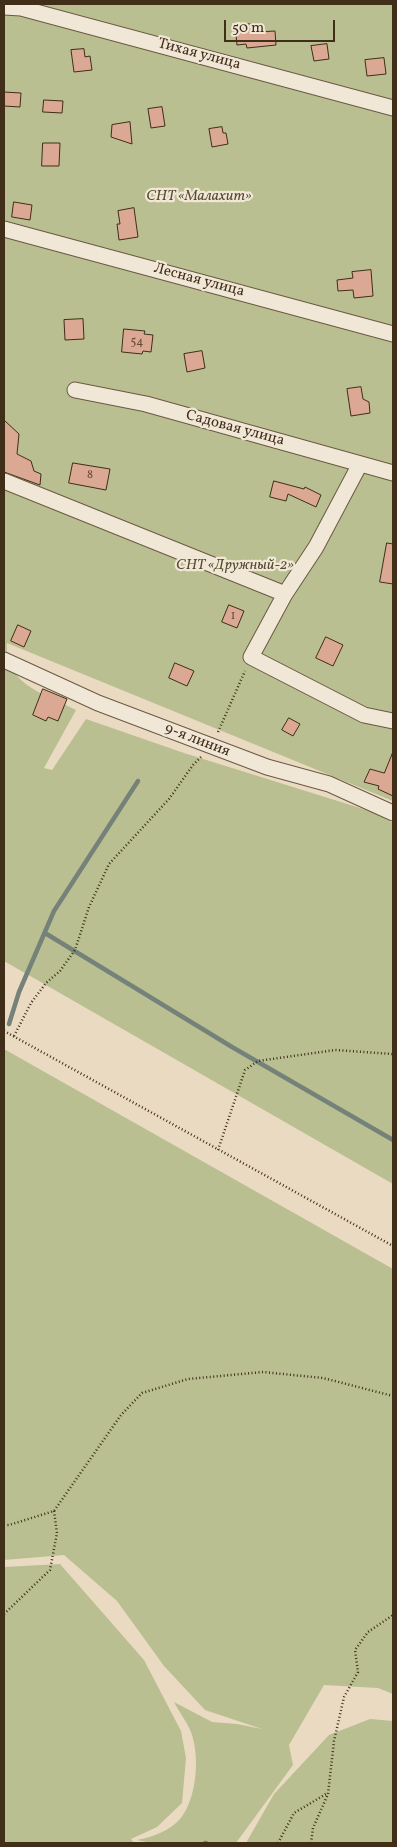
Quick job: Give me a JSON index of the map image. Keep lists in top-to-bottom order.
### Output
{
  "streets": {
    "street": [
      "Тихая улица",
      "Лесная улица",
      "Садовая улица",
      "9-я линия"
    ]
  },
  "parks": ["СНТ «Малахит»", "СНТ «Дружный-2»"],
  "house_numbers": ["54", "8", "1"],
  "scale_bar": "50 m"
}
